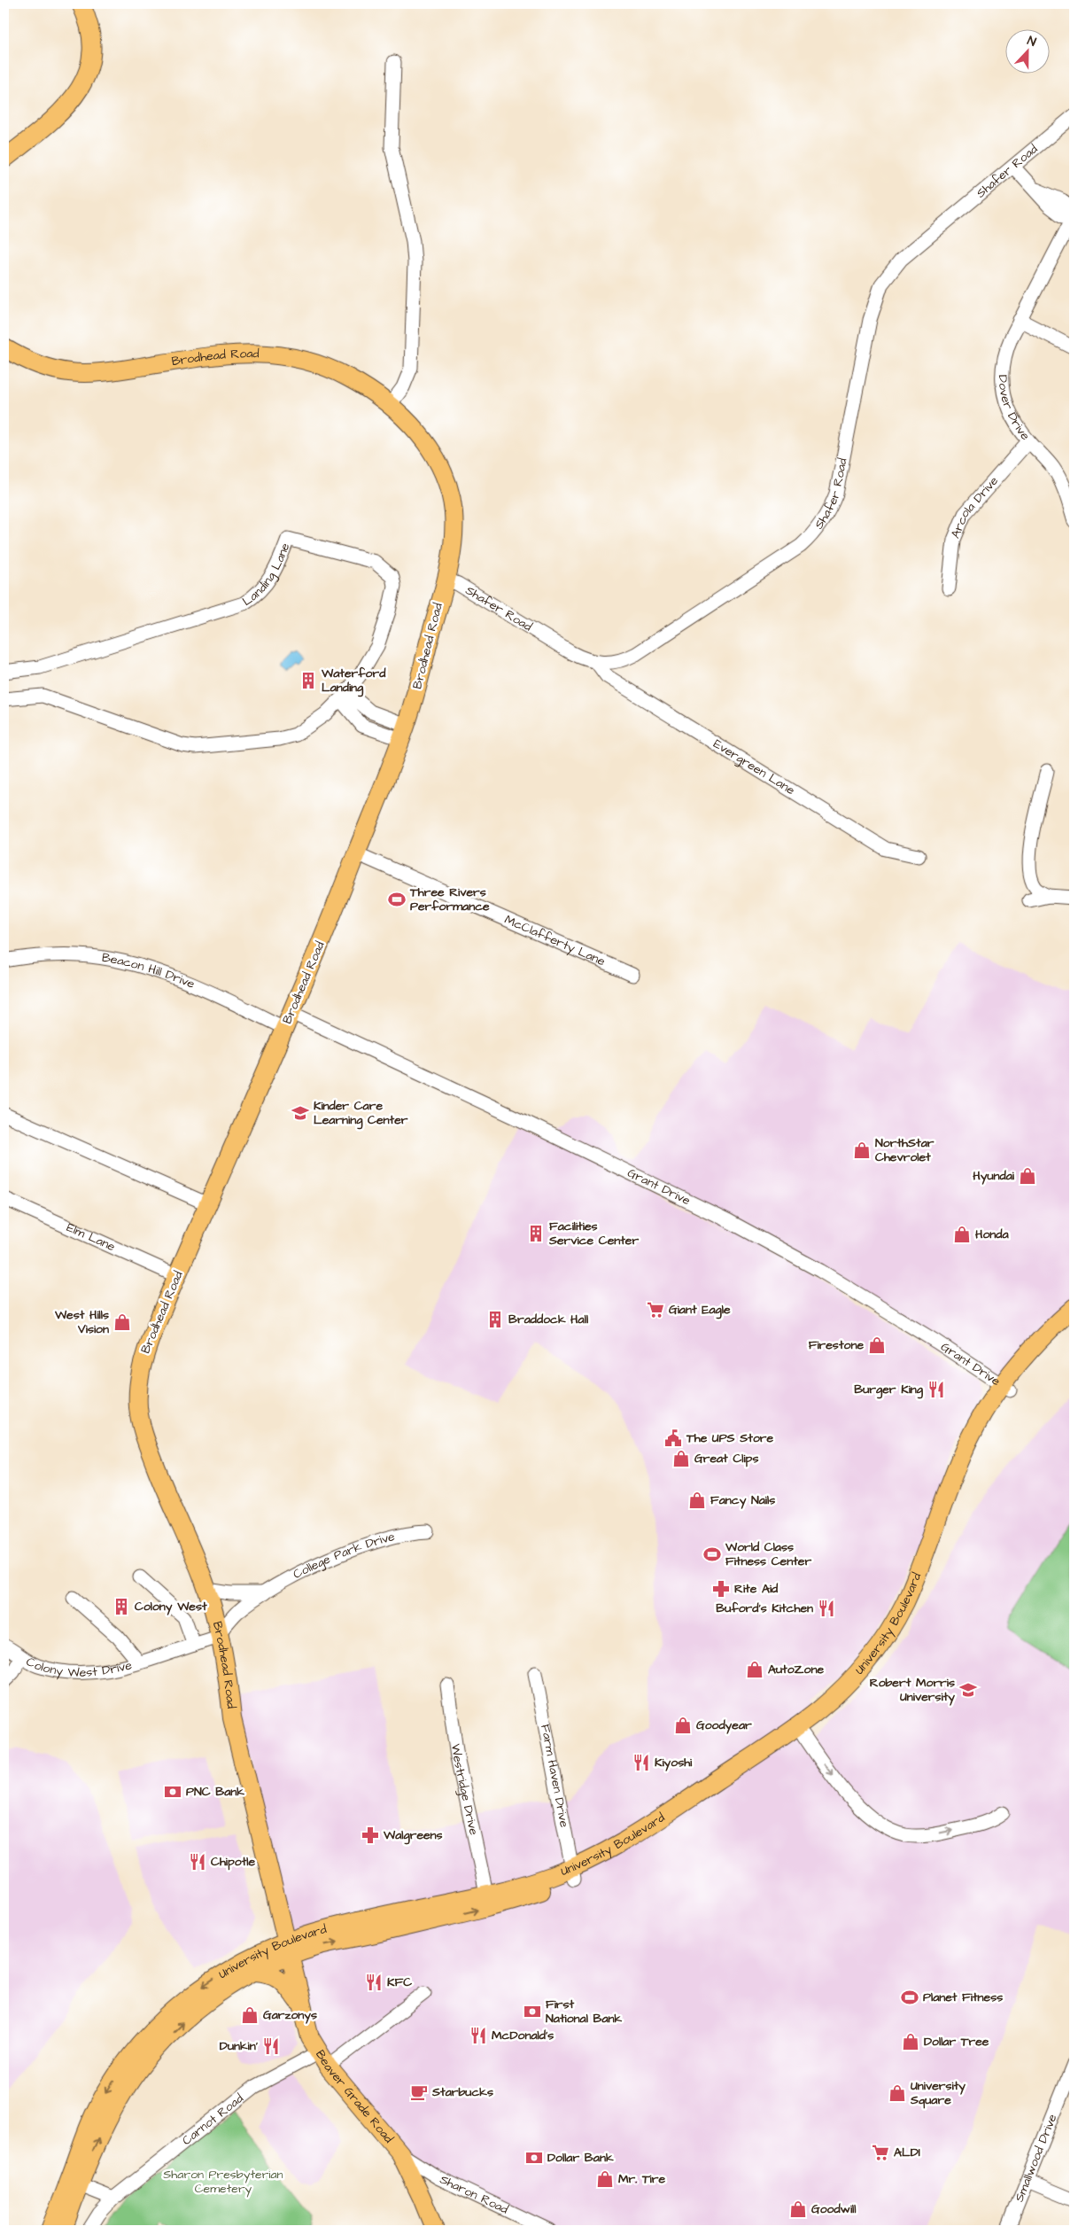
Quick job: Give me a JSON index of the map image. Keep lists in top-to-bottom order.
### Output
{
  "streets": {
    "main road": ["Brodhead Road", "University Boulevard", "Beaver Grade Road"],
    "street": [
      "Shafer Road",
      "Dover Drive",
      "Arcola Drive",
      "Landing Lane",
      "Evergreen Lane",
      "McClafferty Lane",
      "Beacon Hill Drive",
      "Grant Drive",
      "Elm Lane",
      "College Park Drive",
      "Colony West Drive",
      "Farm Haven Drive",
      "Westridge Drive",
      "Carnot Road",
      "Smallwood Drive",
      "Sharon Road"
    ]
  },
  "crossings": [
    ["Shafer Road", "Brodhead Road"],
    ["Shafer Road", "Evergreen Lane"],
    ["Brodhead Road", "McClafferty Lane"],
    ["Brodhead Road", "Beacon Hill Drive"],
    ["Brodhead Road", "Grant Drive"],
    ["Brodhead Road", "Elm Lane"],
    ["Brodhead Road", "College Park Drive"],
    ["Brodhead Road", "University Boulevard"],
    ["Brodhead Road", "Colony West Drive"],
    ["Brodhead Road", "Beaver Grade Road"],
    ["Dover Drive", "Arcola Drive"],
    ["Beacon Hill Drive", "Grant Drive"],
    ["Grant Drive", "University Boulevard"],
    ["College Park Drive", "Colony West Drive"],
    ["University Boulevard", "Farm Haven Drive"],
    ["University Boulevard", "Westridge Drive"],
    ["University Boulevard", "Beaver Grade Road"],
    ["Beaver Grade Road", "Carnot Road"],
    ["Beaver Grade Road", "Sharon Road"]
  ],
  "parks": ["Sharon Presbyterian Cemetery"],
  "places": {
    "building": [
      "Waterford Landing",
      "Facilities Service Center",
      "Braddock Hall",
      "Colony West"
    ],
    "sports": ["Three Rivers Performance", "World Class Fitness Center", "Planet Fitness"],
    "school or university": ["Kinder Care Learning Center", "Robert Morris University"],
    "shop": [
      "NorthStar Chevrolet",
      "Hyundai",
      "Honda",
      "West Hills Vision",
      "Firestone",
      "Great Clips",
      "Fancy Nails",
      "AutoZone",
      "Goodyear",
      "Garzonys",
      "Dollar Tree",
      "University Square",
      "Mr. Tire",
      "Goodwill"
    ],
    "supermarket": ["Giant Eagle", "ALDI"],
    "restaurant": [
      "Burger King",
      "Buford's Kitchen",
      "Kiyoshi",
      "Chipotle",
      "KFC",
      "McDonald's",
      "Dunkin'"
    ],
    "public building": ["The UPS Store"],
    "pharmacy": ["Rite Aid", "Walgreens"],
    "bank": ["PNC Bank", "First National Bank", "Dollar Bank"],
    "cafe": ["Starbucks"]
  },
  "north": "top"
}
